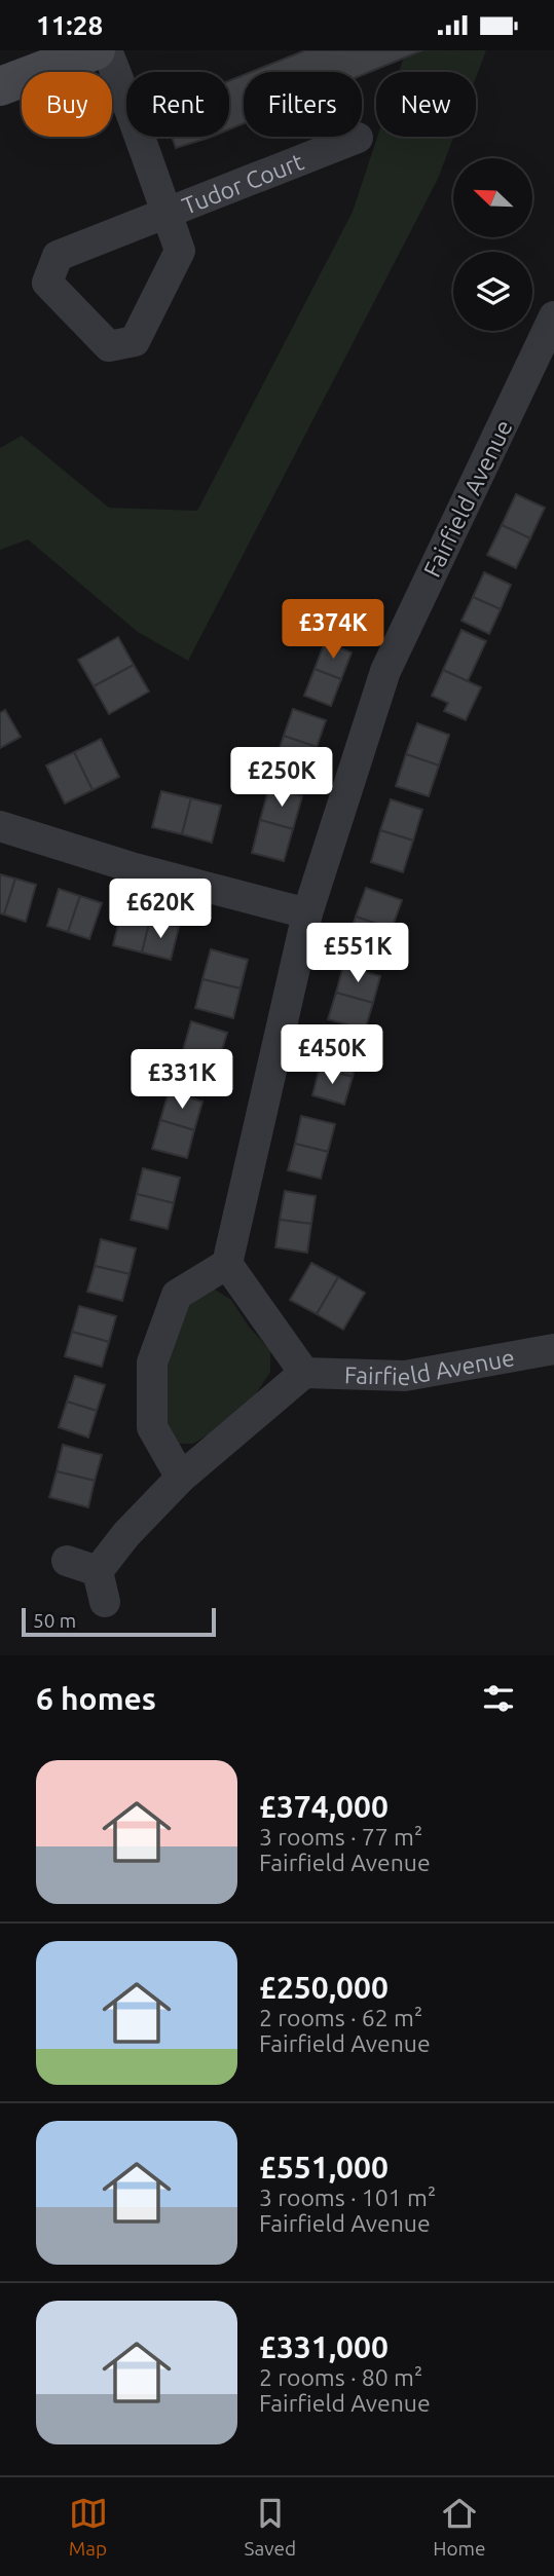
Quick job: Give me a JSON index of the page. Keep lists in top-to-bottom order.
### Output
{
  "streets": {
    "street": ["Tudor Court", "Fairfield Avenue"]
  },
  "scale_bar": "50 m",
  "north": "top left",
  "page": {
    "status": "11:28",
    "chip": [
      "Buy",
      "Rent",
      "Filters",
      "New"
    ],
    "price": [
      "£374K",
      "£250K",
      "£620K",
      "£551K",
      "£450K",
      "£331K"
    ],
    "scale": "50 m",
    "heading": "6 homes",
    "list": [
      {
        "name": "£374,000",
        "note": "3 rooms · 77 m² · Fairfield Avenue"
      },
      {
        "name": "£250,000",
        "note": "2 rooms · 62 m² · Fairfield Avenue"
      },
      {
        "name": "£551,000",
        "note": "3 rooms · 101 m² · Fairfield Avenue"
      },
      {
        "name": "£331,000",
        "note": "2 rooms · 80 m² · Fairfield Avenue"
      }
    ],
    "tabs": ["Map", "Saved", "Home"]
  }
}
